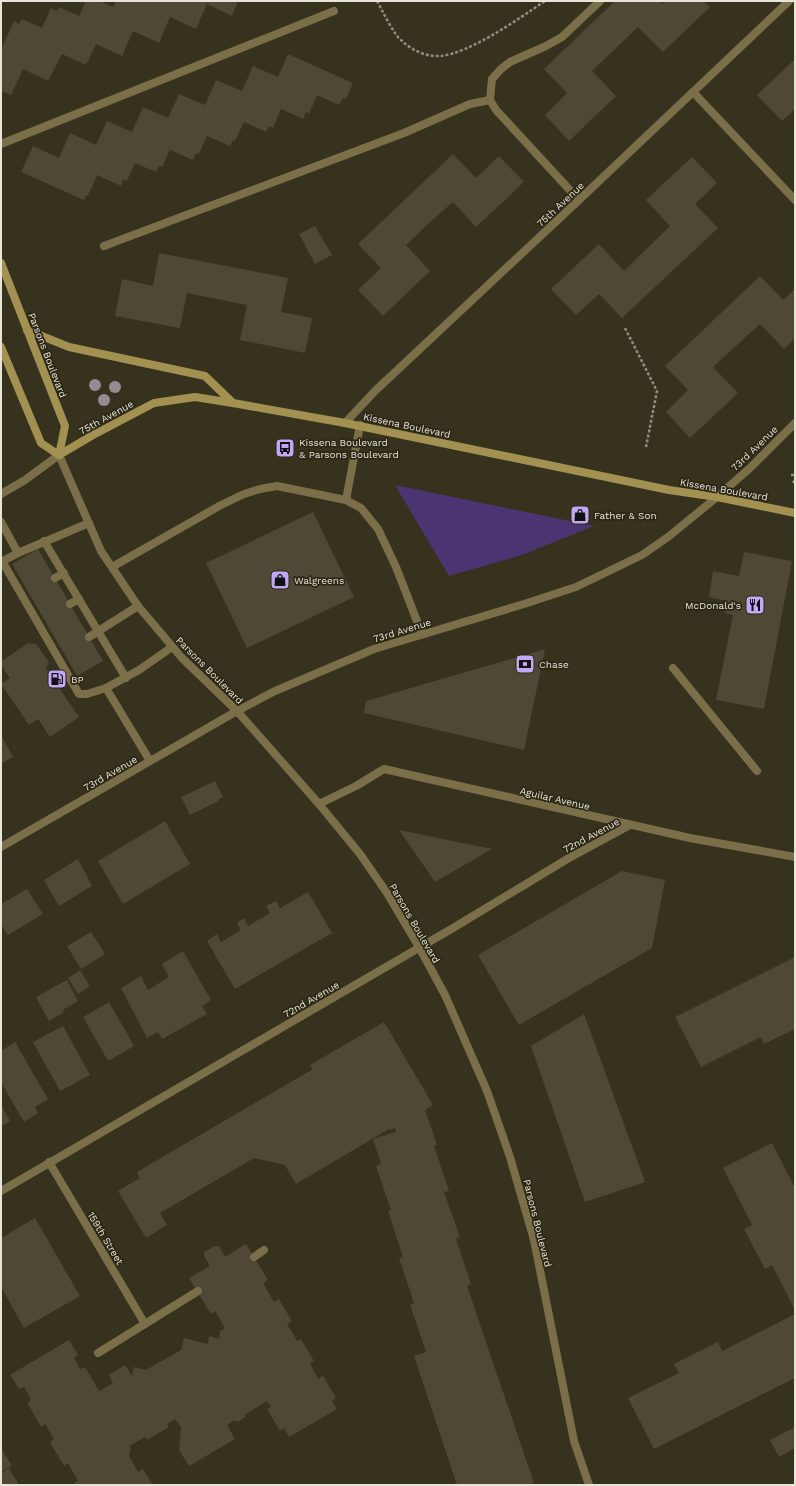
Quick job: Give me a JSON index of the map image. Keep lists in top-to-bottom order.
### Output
{
  "streets": {
    "main road": ["75th Avenue", "Parsons Boulevard", "Kissena Boulevard"],
    "street": [
      "73rd Avenue",
      "Aguilar Avenue",
      "72nd Avenue",
      "159th Street"
    ]
  },
  "crossings": [
    ["75th Avenue", "Parsons Boulevard"],
    ["75th Avenue", "Kissena Boulevard"],
    ["Parsons Boulevard", "73rd Avenue"],
    ["Parsons Boulevard", "Aguilar Avenue"],
    ["Parsons Boulevard", "72nd Avenue"],
    ["Kissena Boulevard", "73rd Avenue"],
    ["Aguilar Avenue", "72nd Avenue"],
    ["72nd Avenue", "159th Street"]
  ],
  "places": {
    "bus stop": ["Kissena Boulevard & Parsons Boulevard"],
    "shop": ["Father & Son", "Walgreens"],
    "restaurant": ["McDonald's"],
    "bank": ["Chase"],
    "fuel station": ["BP"]
  }
}
